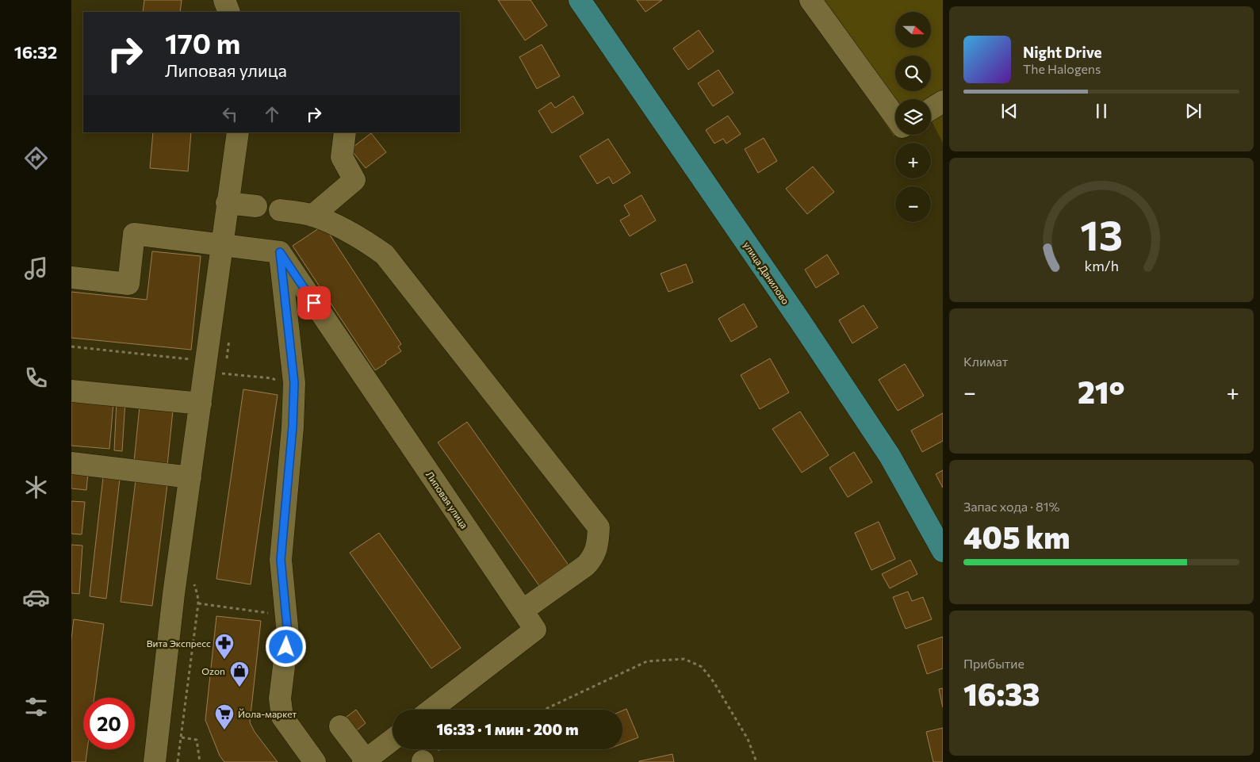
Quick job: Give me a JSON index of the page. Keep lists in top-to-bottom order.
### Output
{
  "streets": {
    "main road": ["улица Данилово"],
    "street": ["Липовая улица"]
  },
  "places": {
    "pharmacy": ["Вита Экспресс"],
    "shop": ["Ozon"],
    "supermarket": ["Йола-маркет"]
  },
  "north": "right",
  "page": {
    "tabs": "16:32",
    "map_buttons": ["+", "−"],
    "turn": ["170 m", "Липовая улица"],
    "song": ["Night Drive", "The Halogens"],
    "tile": [
      "Климат",
      ["Запас хода · 81%", "405 km"],
      ["Прибытие", "16:33"]
    ],
    "heat": ["−", "21°", "+"],
    "limit": "20",
    "trip": "16:33 · 1 мин · 200 m",
    "gauge": ["13", "km/h"]
  }
}
